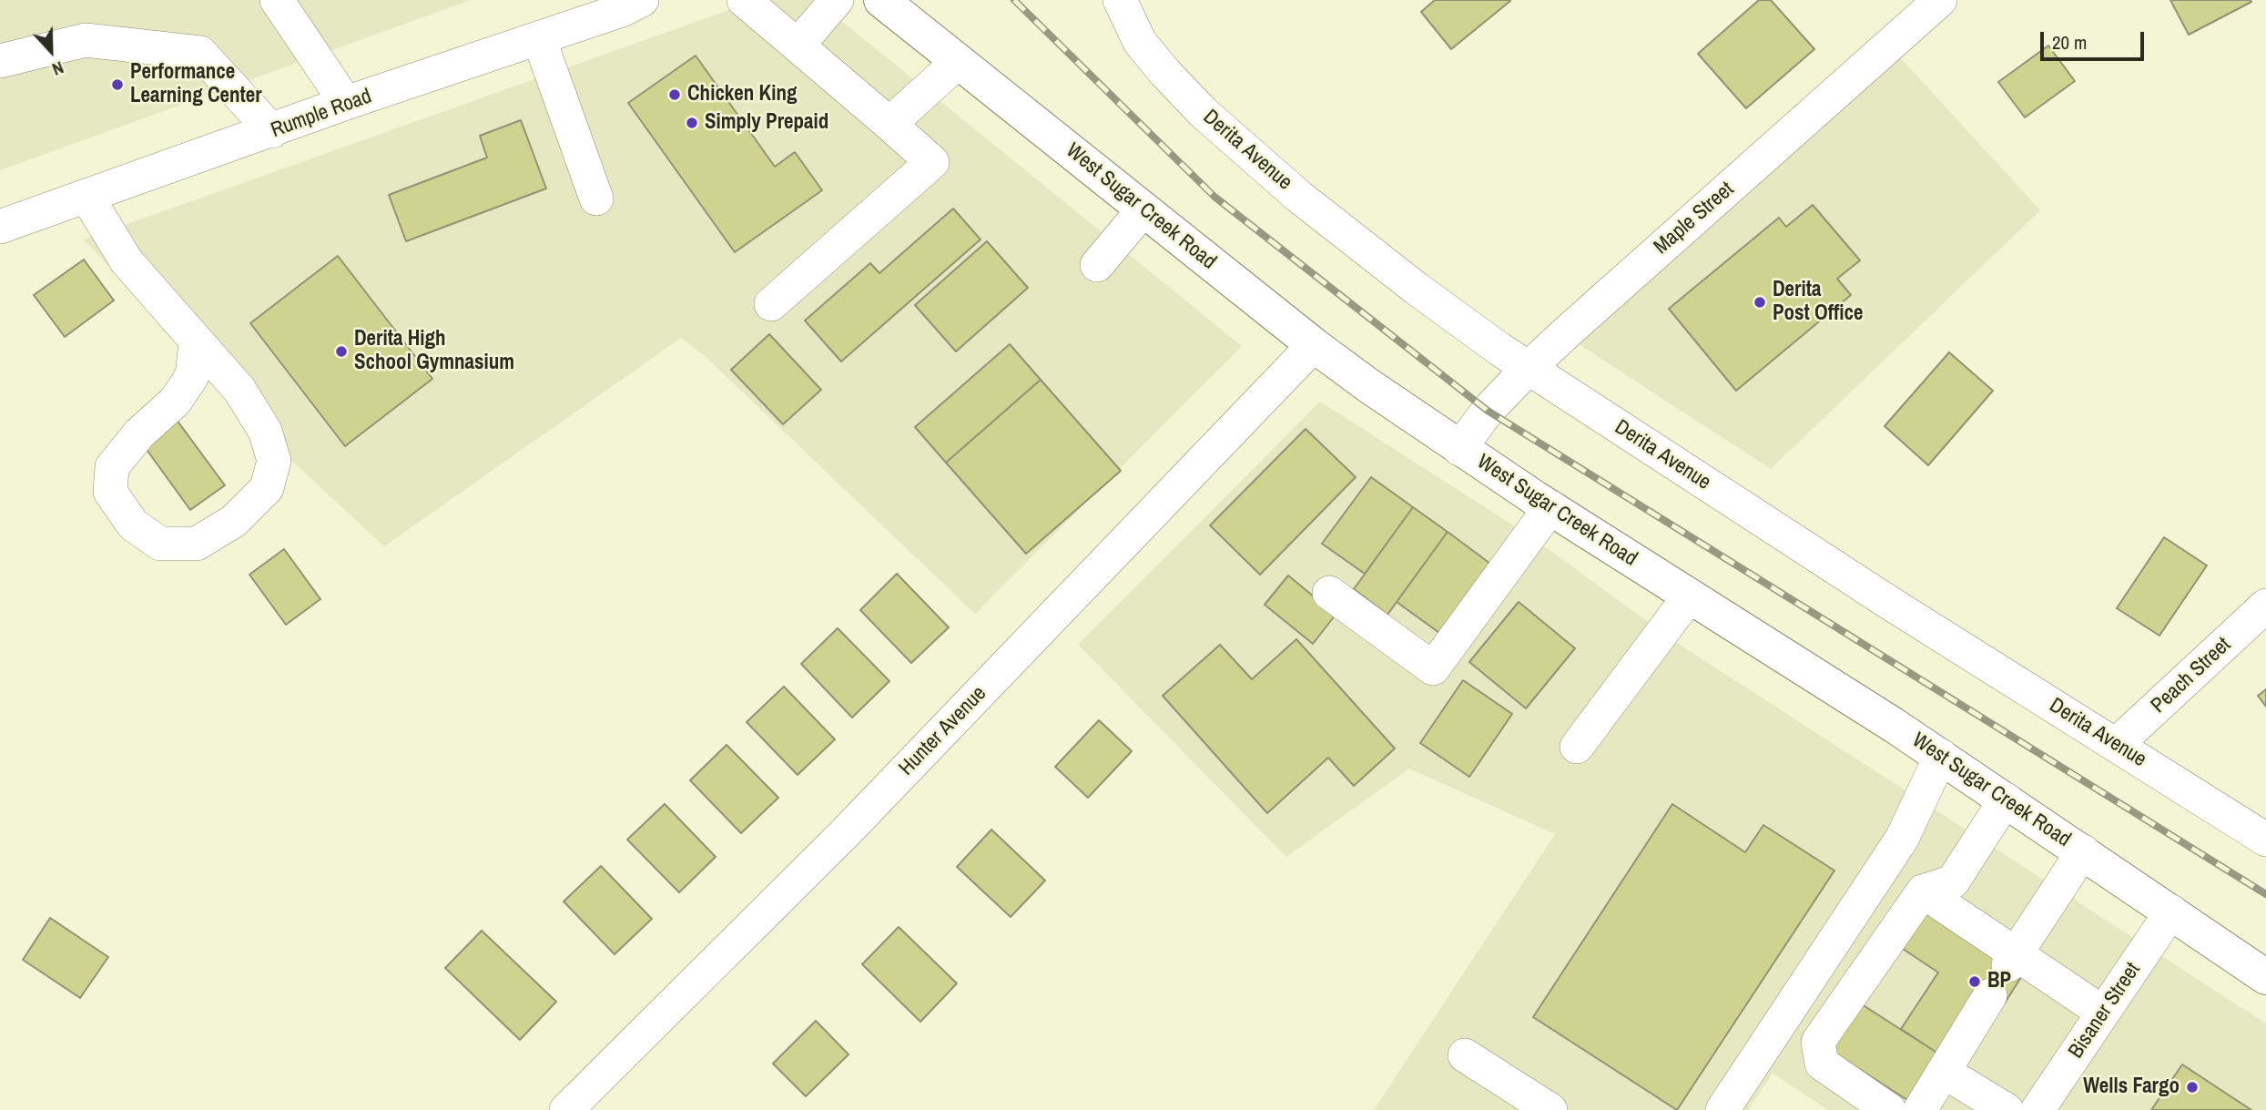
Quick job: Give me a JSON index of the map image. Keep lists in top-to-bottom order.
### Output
{
  "streets": {
    "main road": ["West Sugar Creek Road"],
    "street": [
      "Rumple Road",
      "Derita Avenue",
      "Maple Street",
      "Peach Street",
      "Hunter Avenue",
      "Bisaner Street"
    ]
  },
  "crossings": [
    ["Derita Avenue", "Maple Street"],
    ["Derita Avenue", "Peach Street"],
    ["West Sugar Creek Road", "Maple Street"],
    ["West Sugar Creek Road", "Hunter Avenue"],
    ["West Sugar Creek Road", "Bisaner Street"]
  ],
  "places": [
    "Performance Learning Center",
    "Chicken King",
    "Simply Prepaid",
    "Derita Post Office",
    "Derita High School Gymnasium",
    "BP",
    "Wells Fargo"
  ],
  "scale_bar": "20 m",
  "north": "bottom"
}
